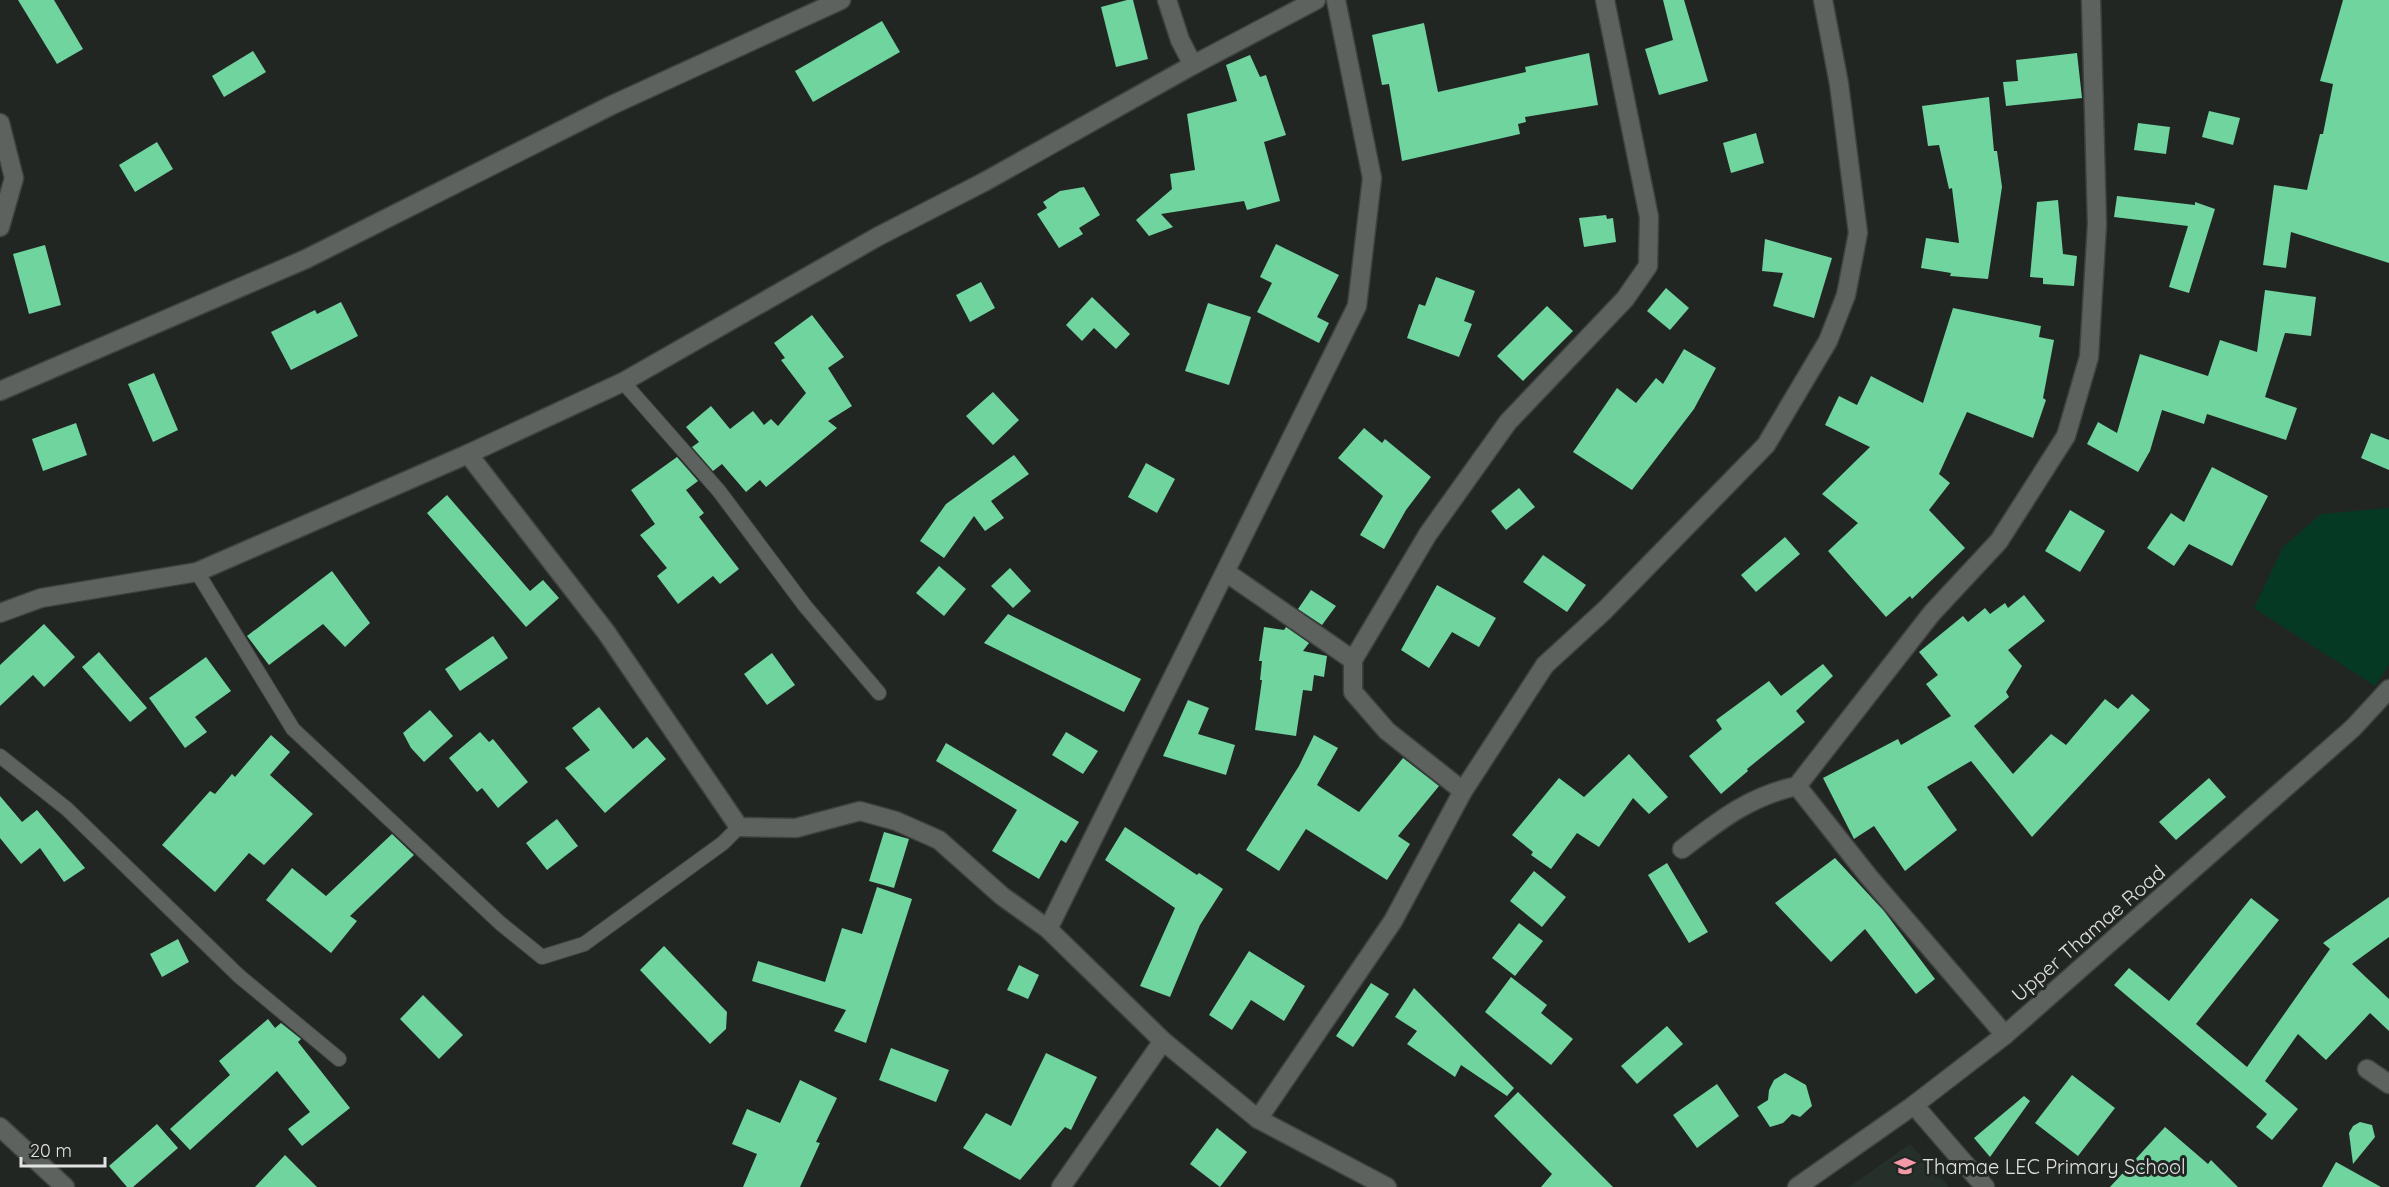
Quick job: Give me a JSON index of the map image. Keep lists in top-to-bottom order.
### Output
{
  "streets": {
    "street": ["Upper Thamae Road"]
  },
  "places": {
    "school or university": ["Thamae LEC Primary School"]
  },
  "scale_bar": "20 m"
}
